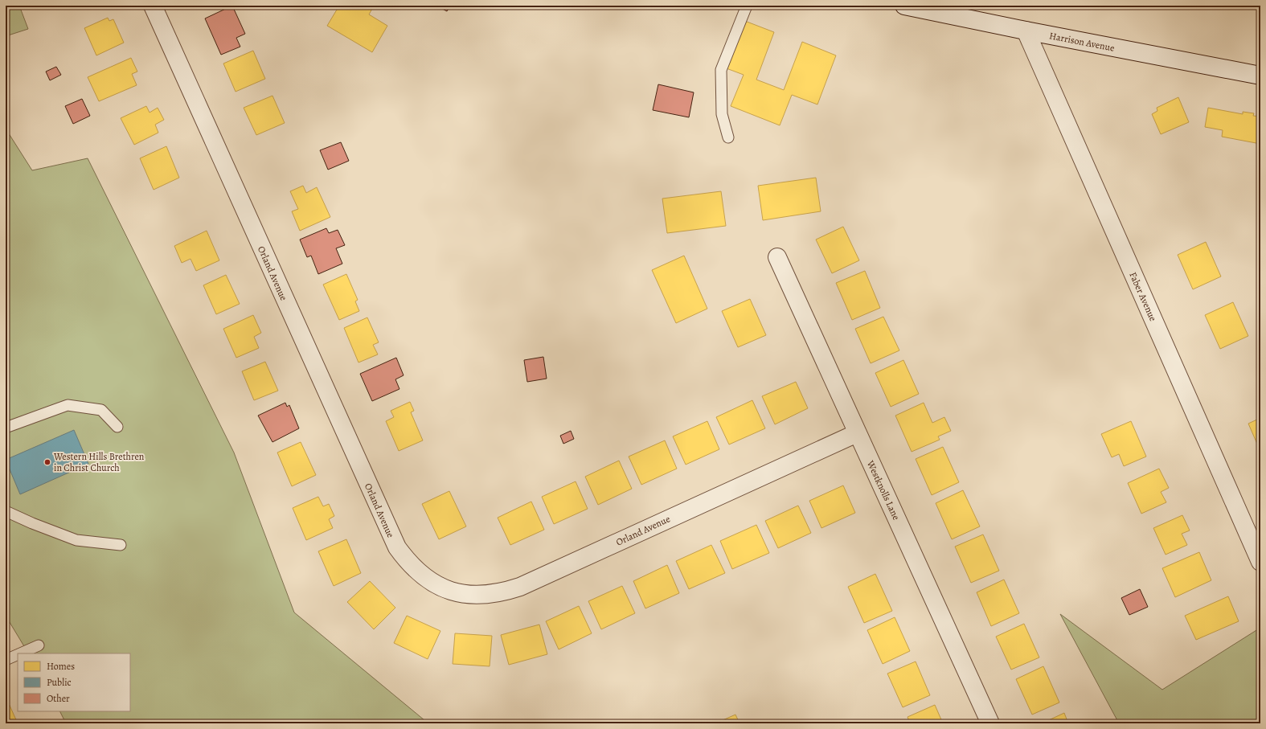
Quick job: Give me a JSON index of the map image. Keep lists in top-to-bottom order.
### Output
{
  "streets": {
    "street": [
      "Harrison Avenue",
      "Orland Avenue",
      "Faber Avenue",
      "Westknolls Lane"
    ]
  },
  "crossings": [
    ["Harrison Avenue", "Faber Avenue"],
    ["Orland Avenue", "Westknolls Lane"]
  ],
  "places": ["Western Hills Brethren in Christ Church"],
  "legend": ["Homes", "Public", "Other"]
}
